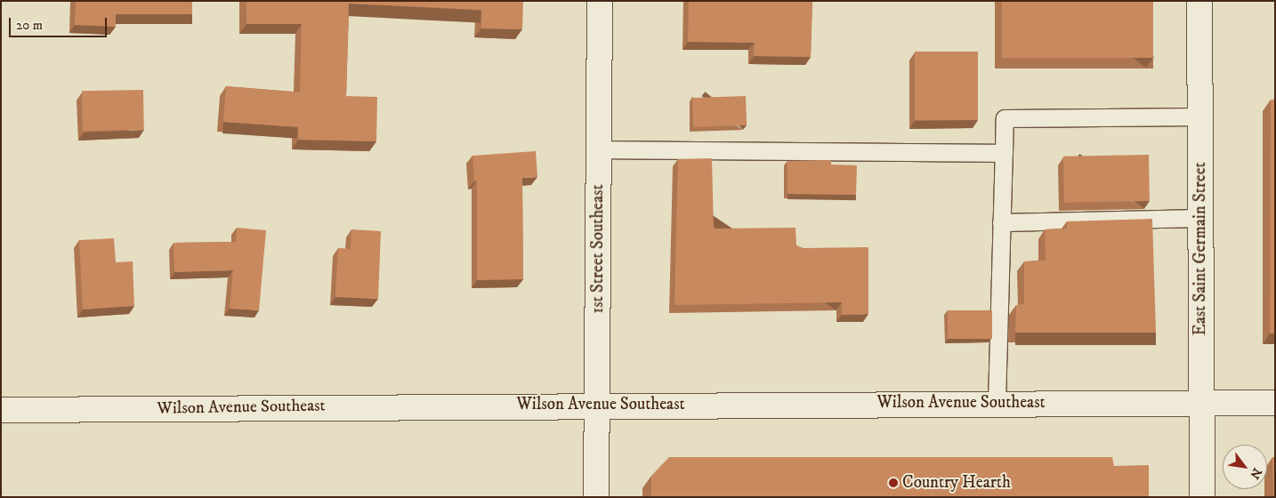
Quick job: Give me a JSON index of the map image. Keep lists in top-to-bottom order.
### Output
{
  "streets": {
    "street": ["1st Street Southeast", "East Saint Germain Street", "Wilson Avenue Southeast"]
  },
  "crossings": [
    ["1st Street Southeast", "Wilson Avenue Southeast"],
    ["East Saint Germain Street", "Wilson Avenue Southeast"]
  ],
  "places": ["Country Hearth"],
  "scale_bar": "20 m",
  "north": "bottom right"
}
